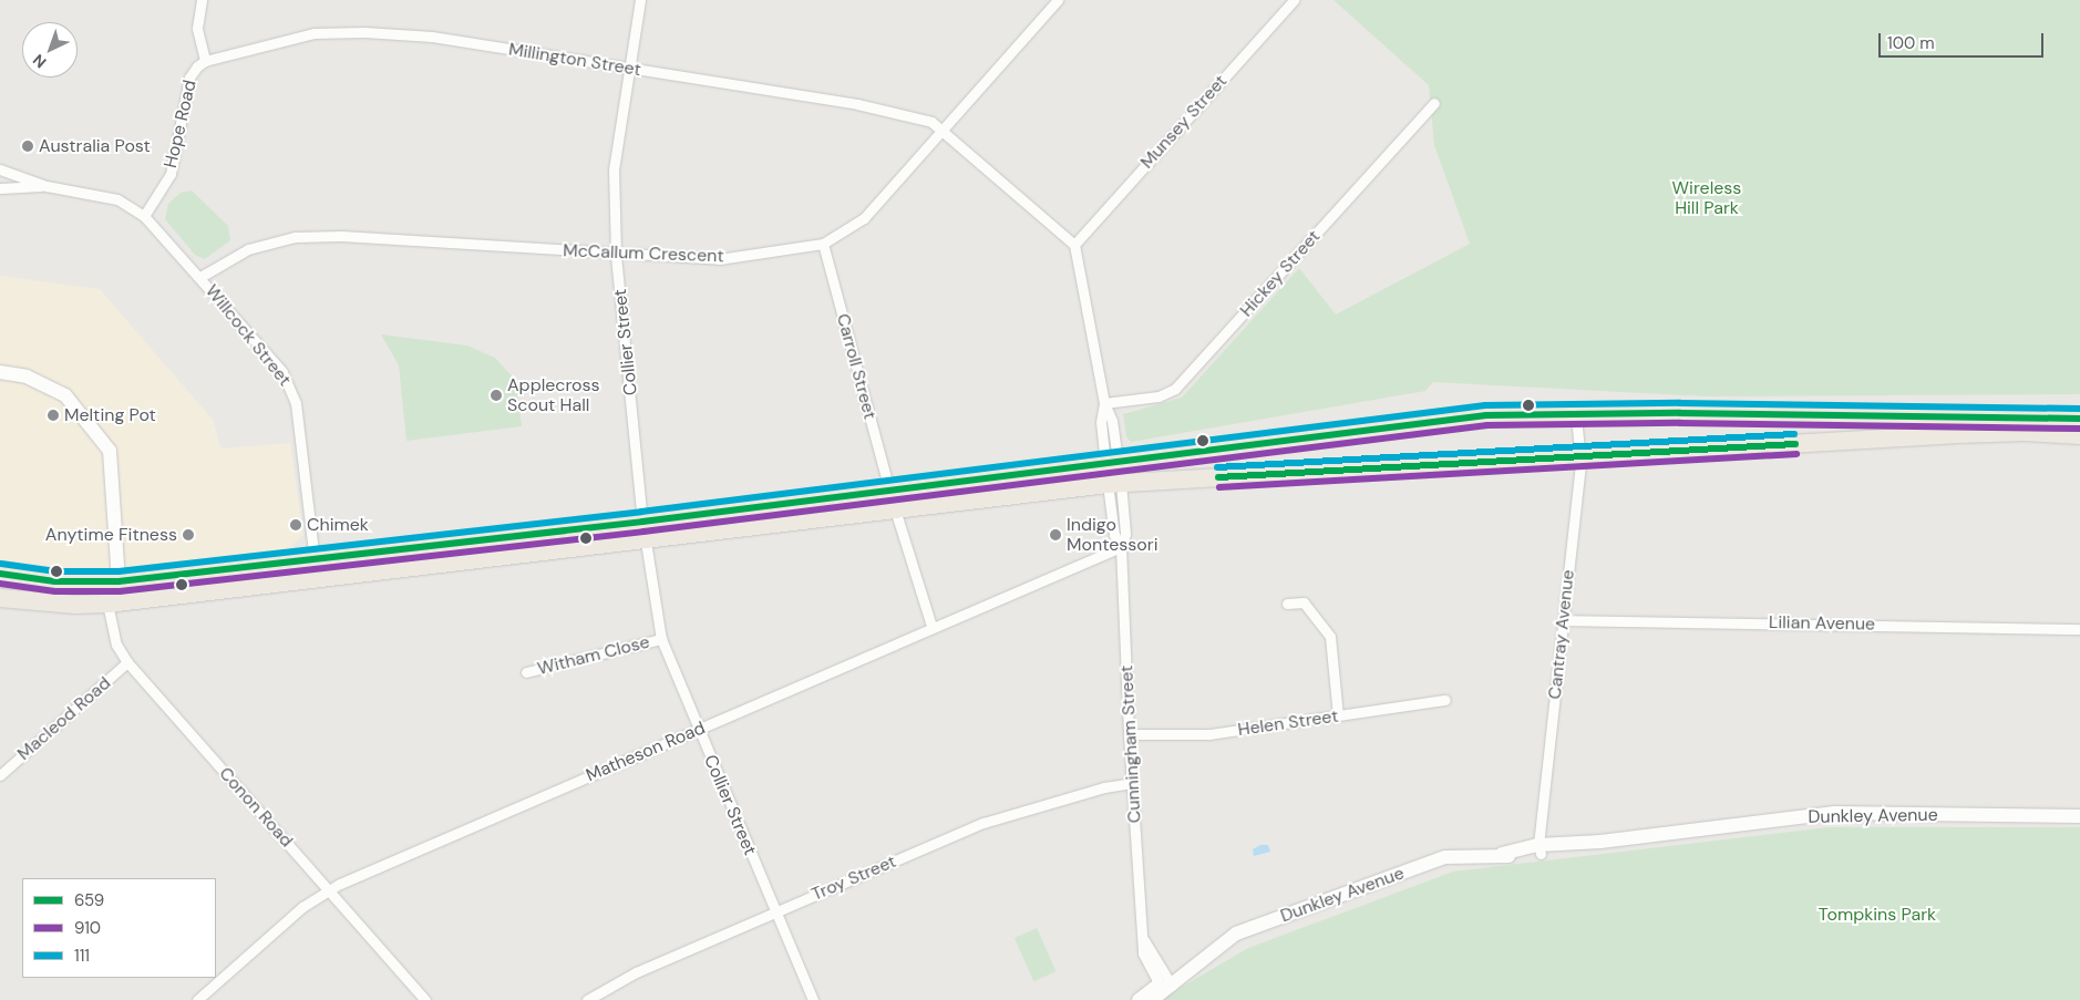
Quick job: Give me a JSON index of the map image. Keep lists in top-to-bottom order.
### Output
{
  "streets": {
    "street": [
      "Millington Street",
      "Munsey Street",
      "Hope Road",
      "McCallum Crescent",
      "Hickey Street",
      "Willcock Street",
      "Collier Street",
      "Carroll Street",
      "Lilian Avenue",
      "Cantray Avenue",
      "Witham Close",
      "Macleod Road",
      "Helen Street",
      "Cunningham Street",
      "Matheson Road",
      "Conon Road",
      "Dunkley Avenue",
      "Troy Street"
    ]
  },
  "crossings": [
    ["Millington Street", "Hope Road"],
    ["Millington Street", "McCallum Crescent"],
    ["Millington Street", "Collier Street"],
    ["Munsey Street", "Cunningham Street"],
    ["Hope Road", "Willcock Street"],
    ["McCallum Crescent", "Willcock Street"],
    ["McCallum Crescent", "Collier Street"],
    ["McCallum Crescent", "Carroll Street"],
    ["Hickey Street", "Cunningham Street"],
    ["Collier Street", "Witham Close"],
    ["Collier Street", "Matheson Road"],
    ["Collier Street", "Troy Street"],
    ["Lilian Avenue", "Cantray Avenue"],
    ["Cantray Avenue", "Dunkley Avenue"],
    ["Macleod Road", "Conon Road"],
    ["Helen Street", "Cunningham Street"],
    ["Cunningham Street", "Matheson Road"],
    ["Cunningham Street", "Dunkley Avenue"],
    ["Cunningham Street", "Troy Street"],
    ["Matheson Road", "Conon Road"]
  ],
  "parks": ["Wireless Hill Park", "Tompkins Park"],
  "places": [
    "Australia Post",
    "Applecross Scout Hall",
    "Melting Pot",
    "Chimek",
    "Anytime Fitness",
    "Indigo Montessori"
  ],
  "lines": ["transit line 111", "transit line 659", "transit line 910"],
  "legend": ["659", "910", "111"],
  "scale_bar": "100 m",
  "north": "bottom left"
}
